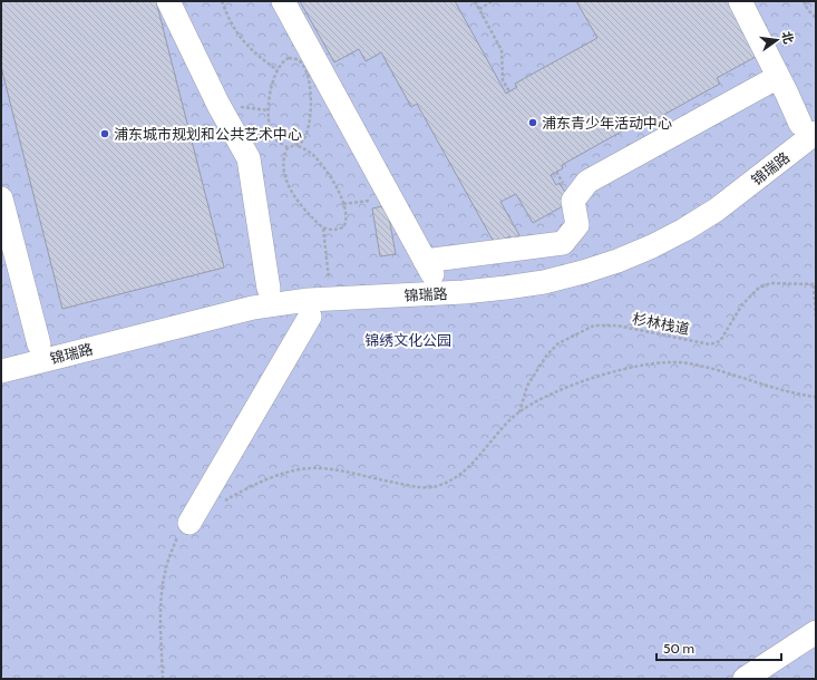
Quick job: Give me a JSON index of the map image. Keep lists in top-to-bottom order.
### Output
{
  "streets": {
    "street": ["锦瑞路"],
    "path": ["杉林栈道"]
  },
  "parks": ["锦绣文化公园"],
  "places": ["浦东青少年活动中心", "浦东城市规划和公共艺术中心"],
  "scale_bar": "50 m",
  "north": "right"
}
